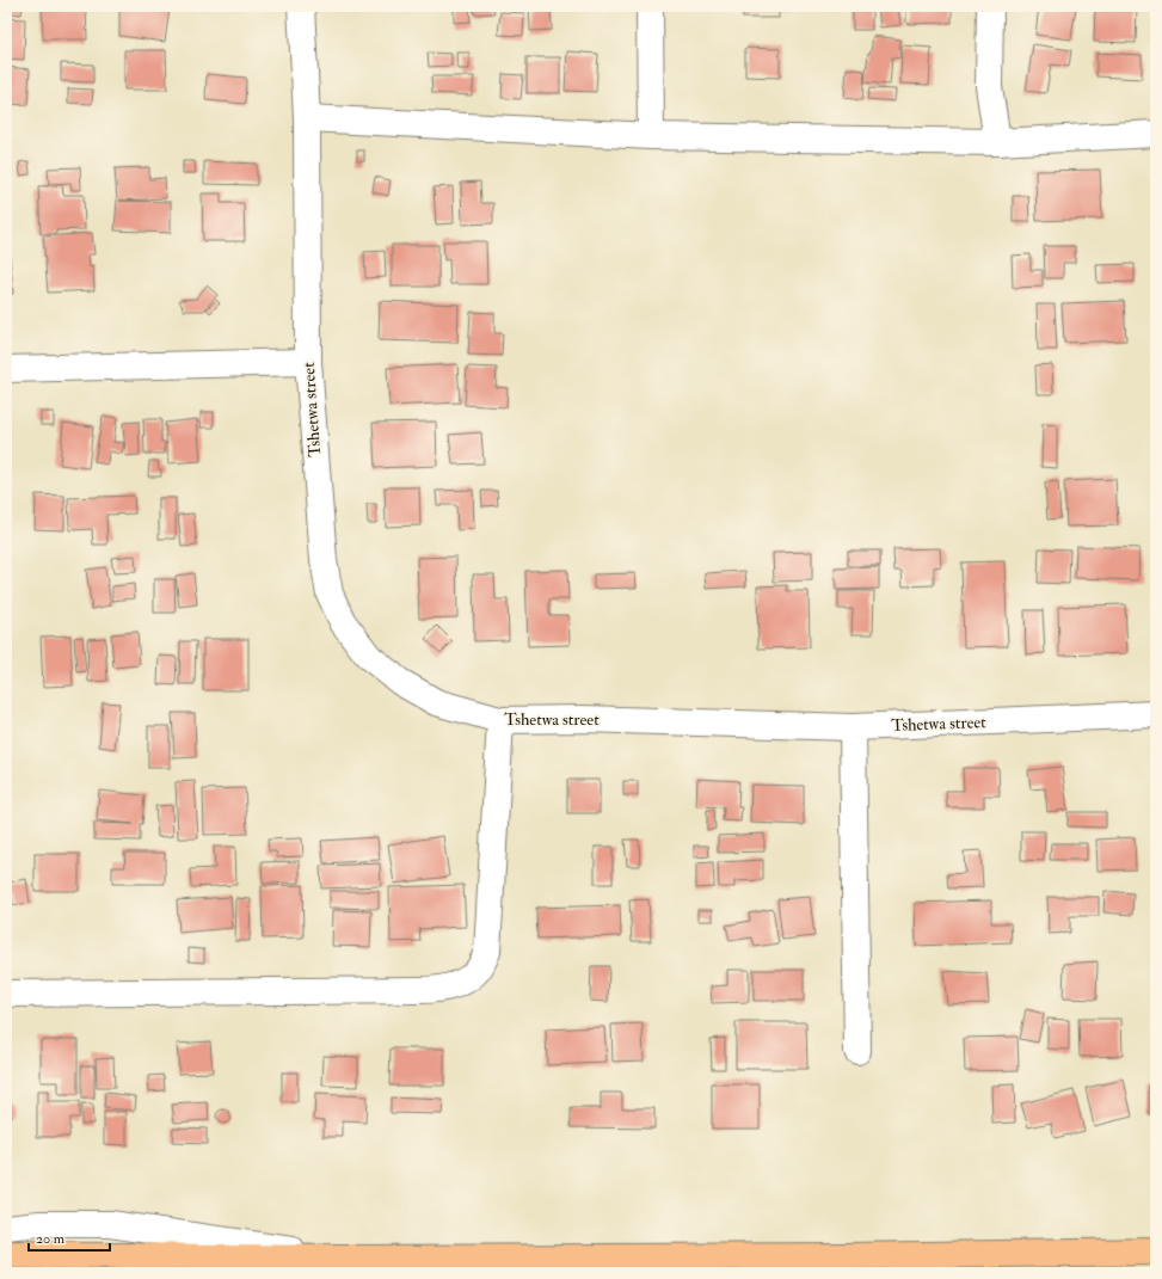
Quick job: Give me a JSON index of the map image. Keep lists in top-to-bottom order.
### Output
{
  "streets": {
    "street": ["Tshetwa street"]
  },
  "scale_bar": "20 m"
}
